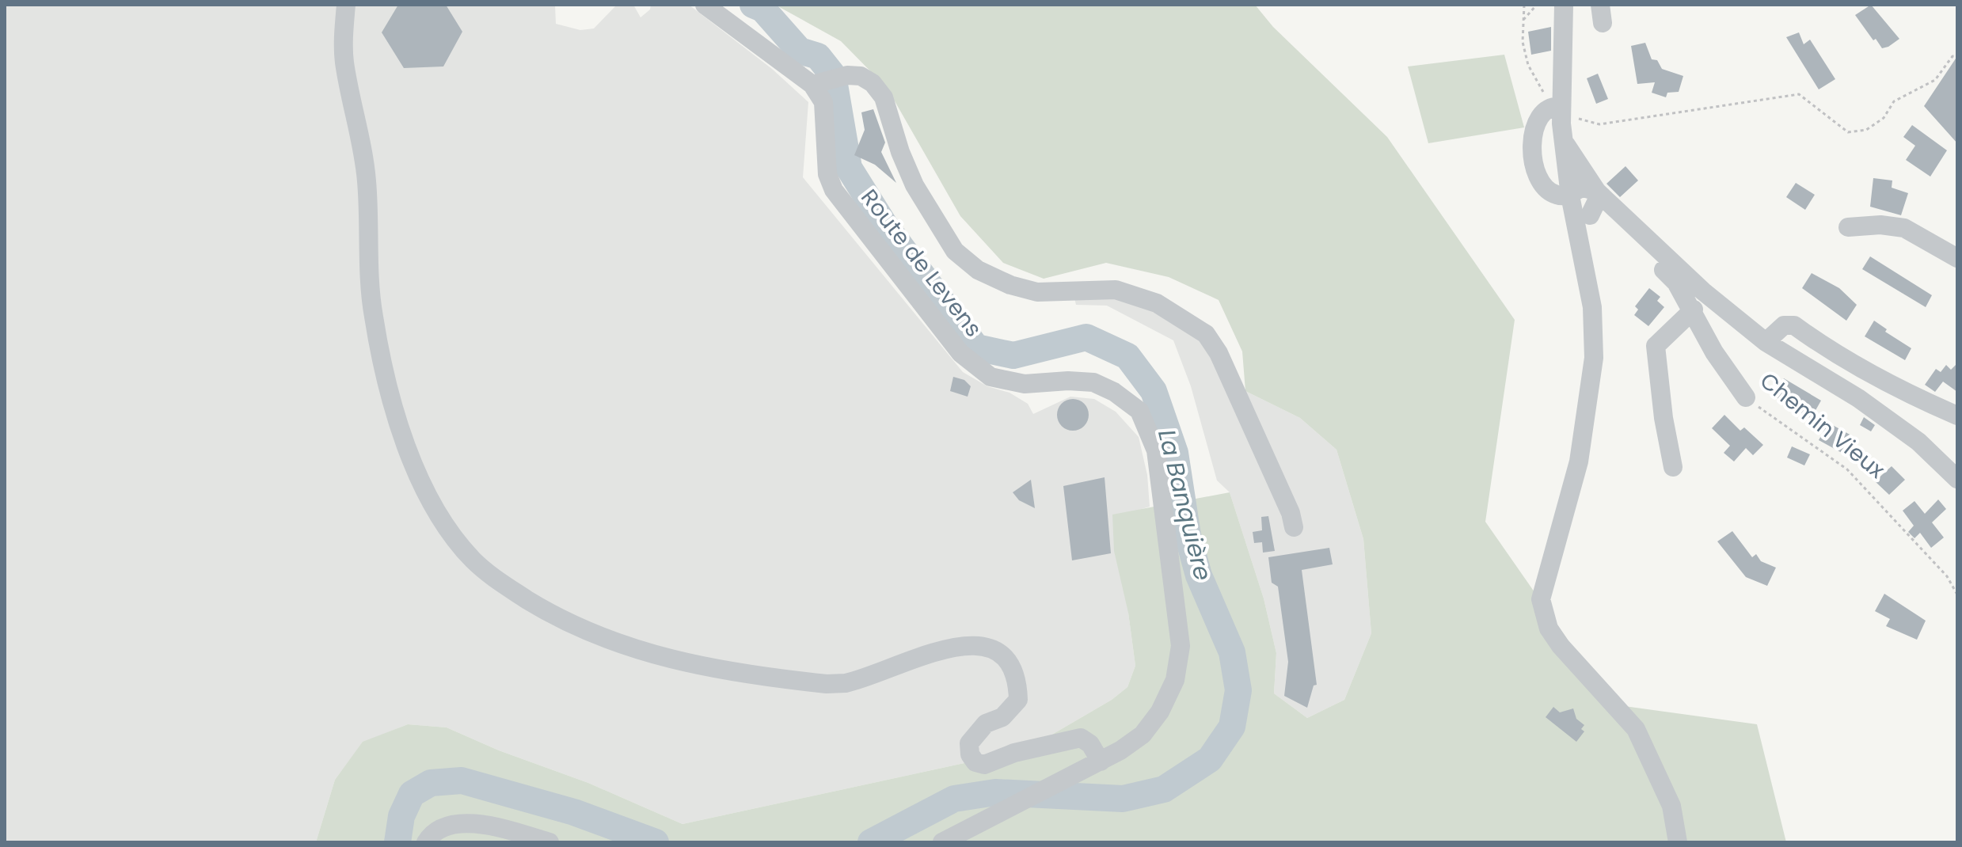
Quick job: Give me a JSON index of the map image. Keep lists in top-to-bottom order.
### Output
{
  "streets": {
    "street": ["Route de Levens", "Chemin Vieux"]
  },
  "water": ["La Banquière"]
}
